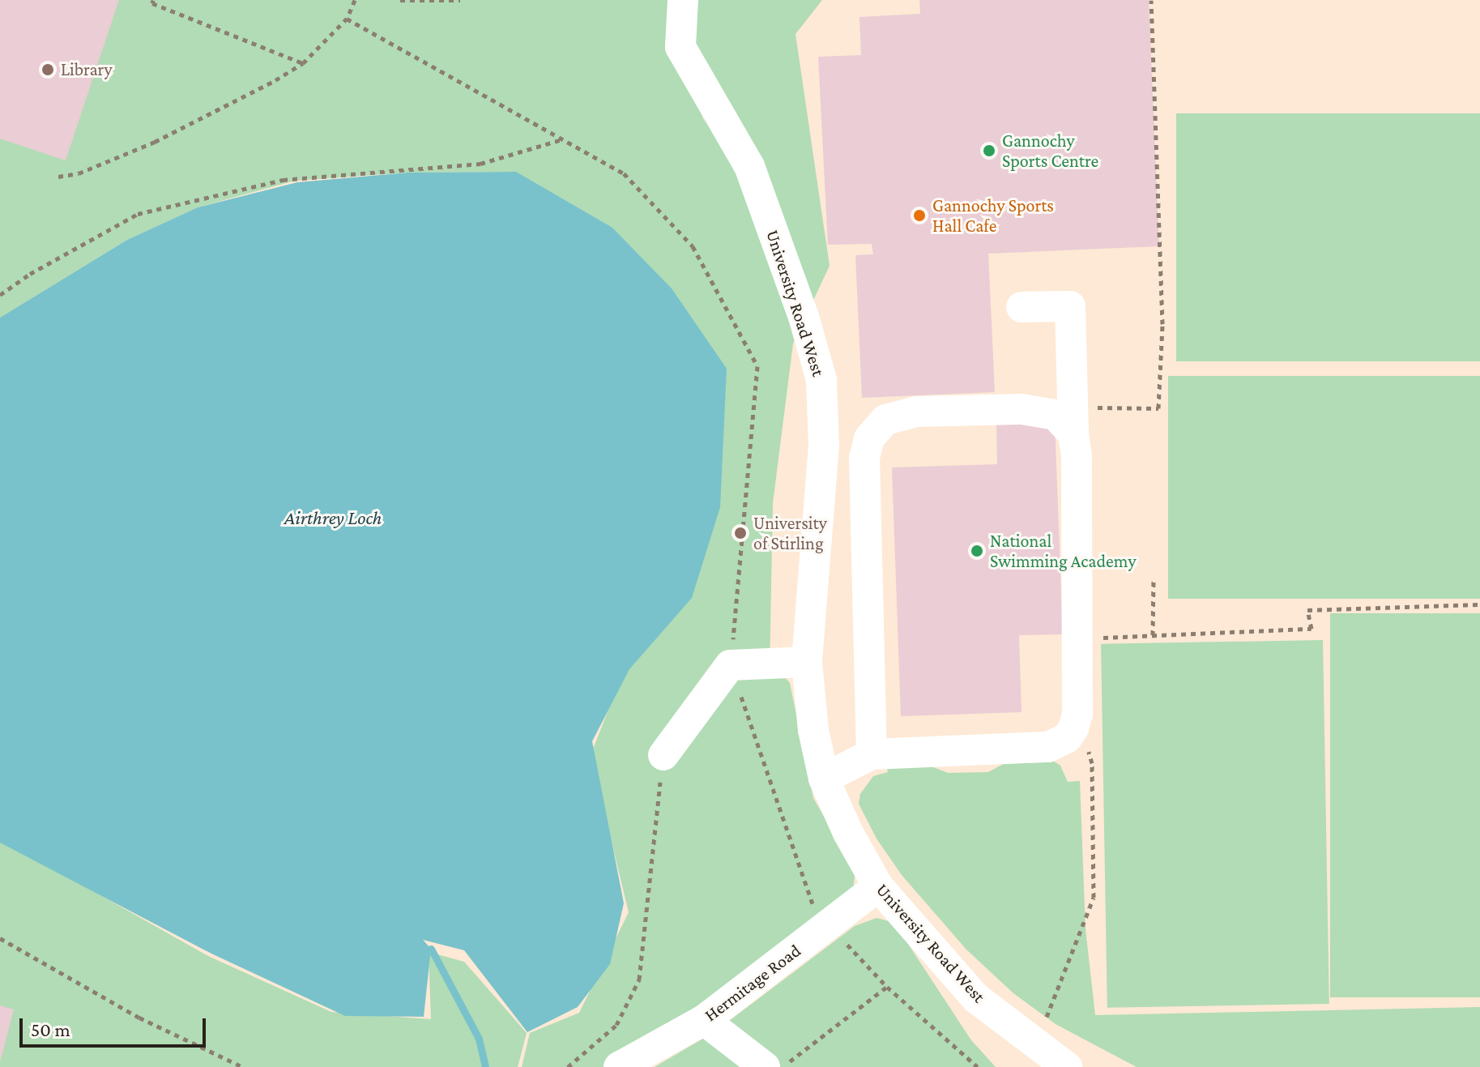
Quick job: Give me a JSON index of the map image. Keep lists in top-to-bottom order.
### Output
{
  "streets": {
    "lane": ["University Road West", "Hermitage Road"]
  },
  "crossings": [
    ["University Road West", "Hermitage Road"]
  ],
  "water": ["Airthrey Loch"],
  "places": [
    "Library",
    "Gannochy Sports Centre",
    "Gannochy Sports Hall Cafe",
    "University of Stirling",
    "National Swimming Academy"
  ],
  "scale_bar": "50 m"
}
